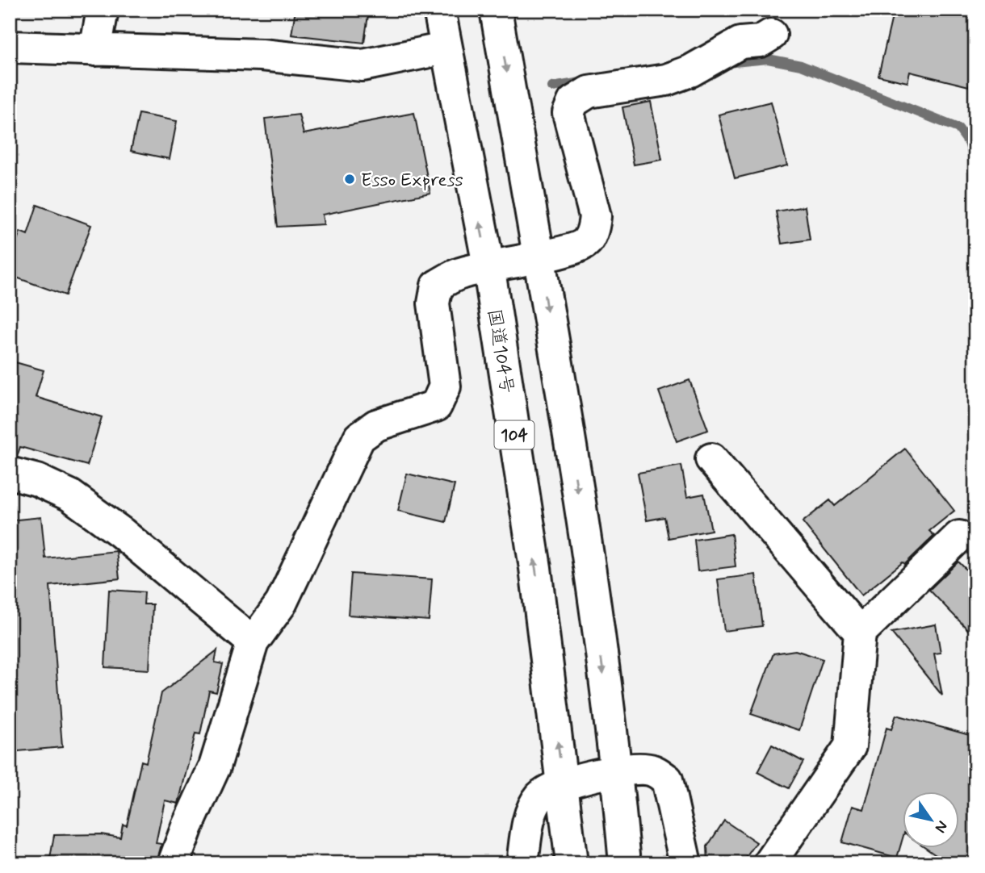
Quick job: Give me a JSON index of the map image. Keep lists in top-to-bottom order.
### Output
{
  "streets": {
    "main road": ["国道104号", "104"]
  },
  "places": ["Esso Express"],
  "north": "bottom right"
}
